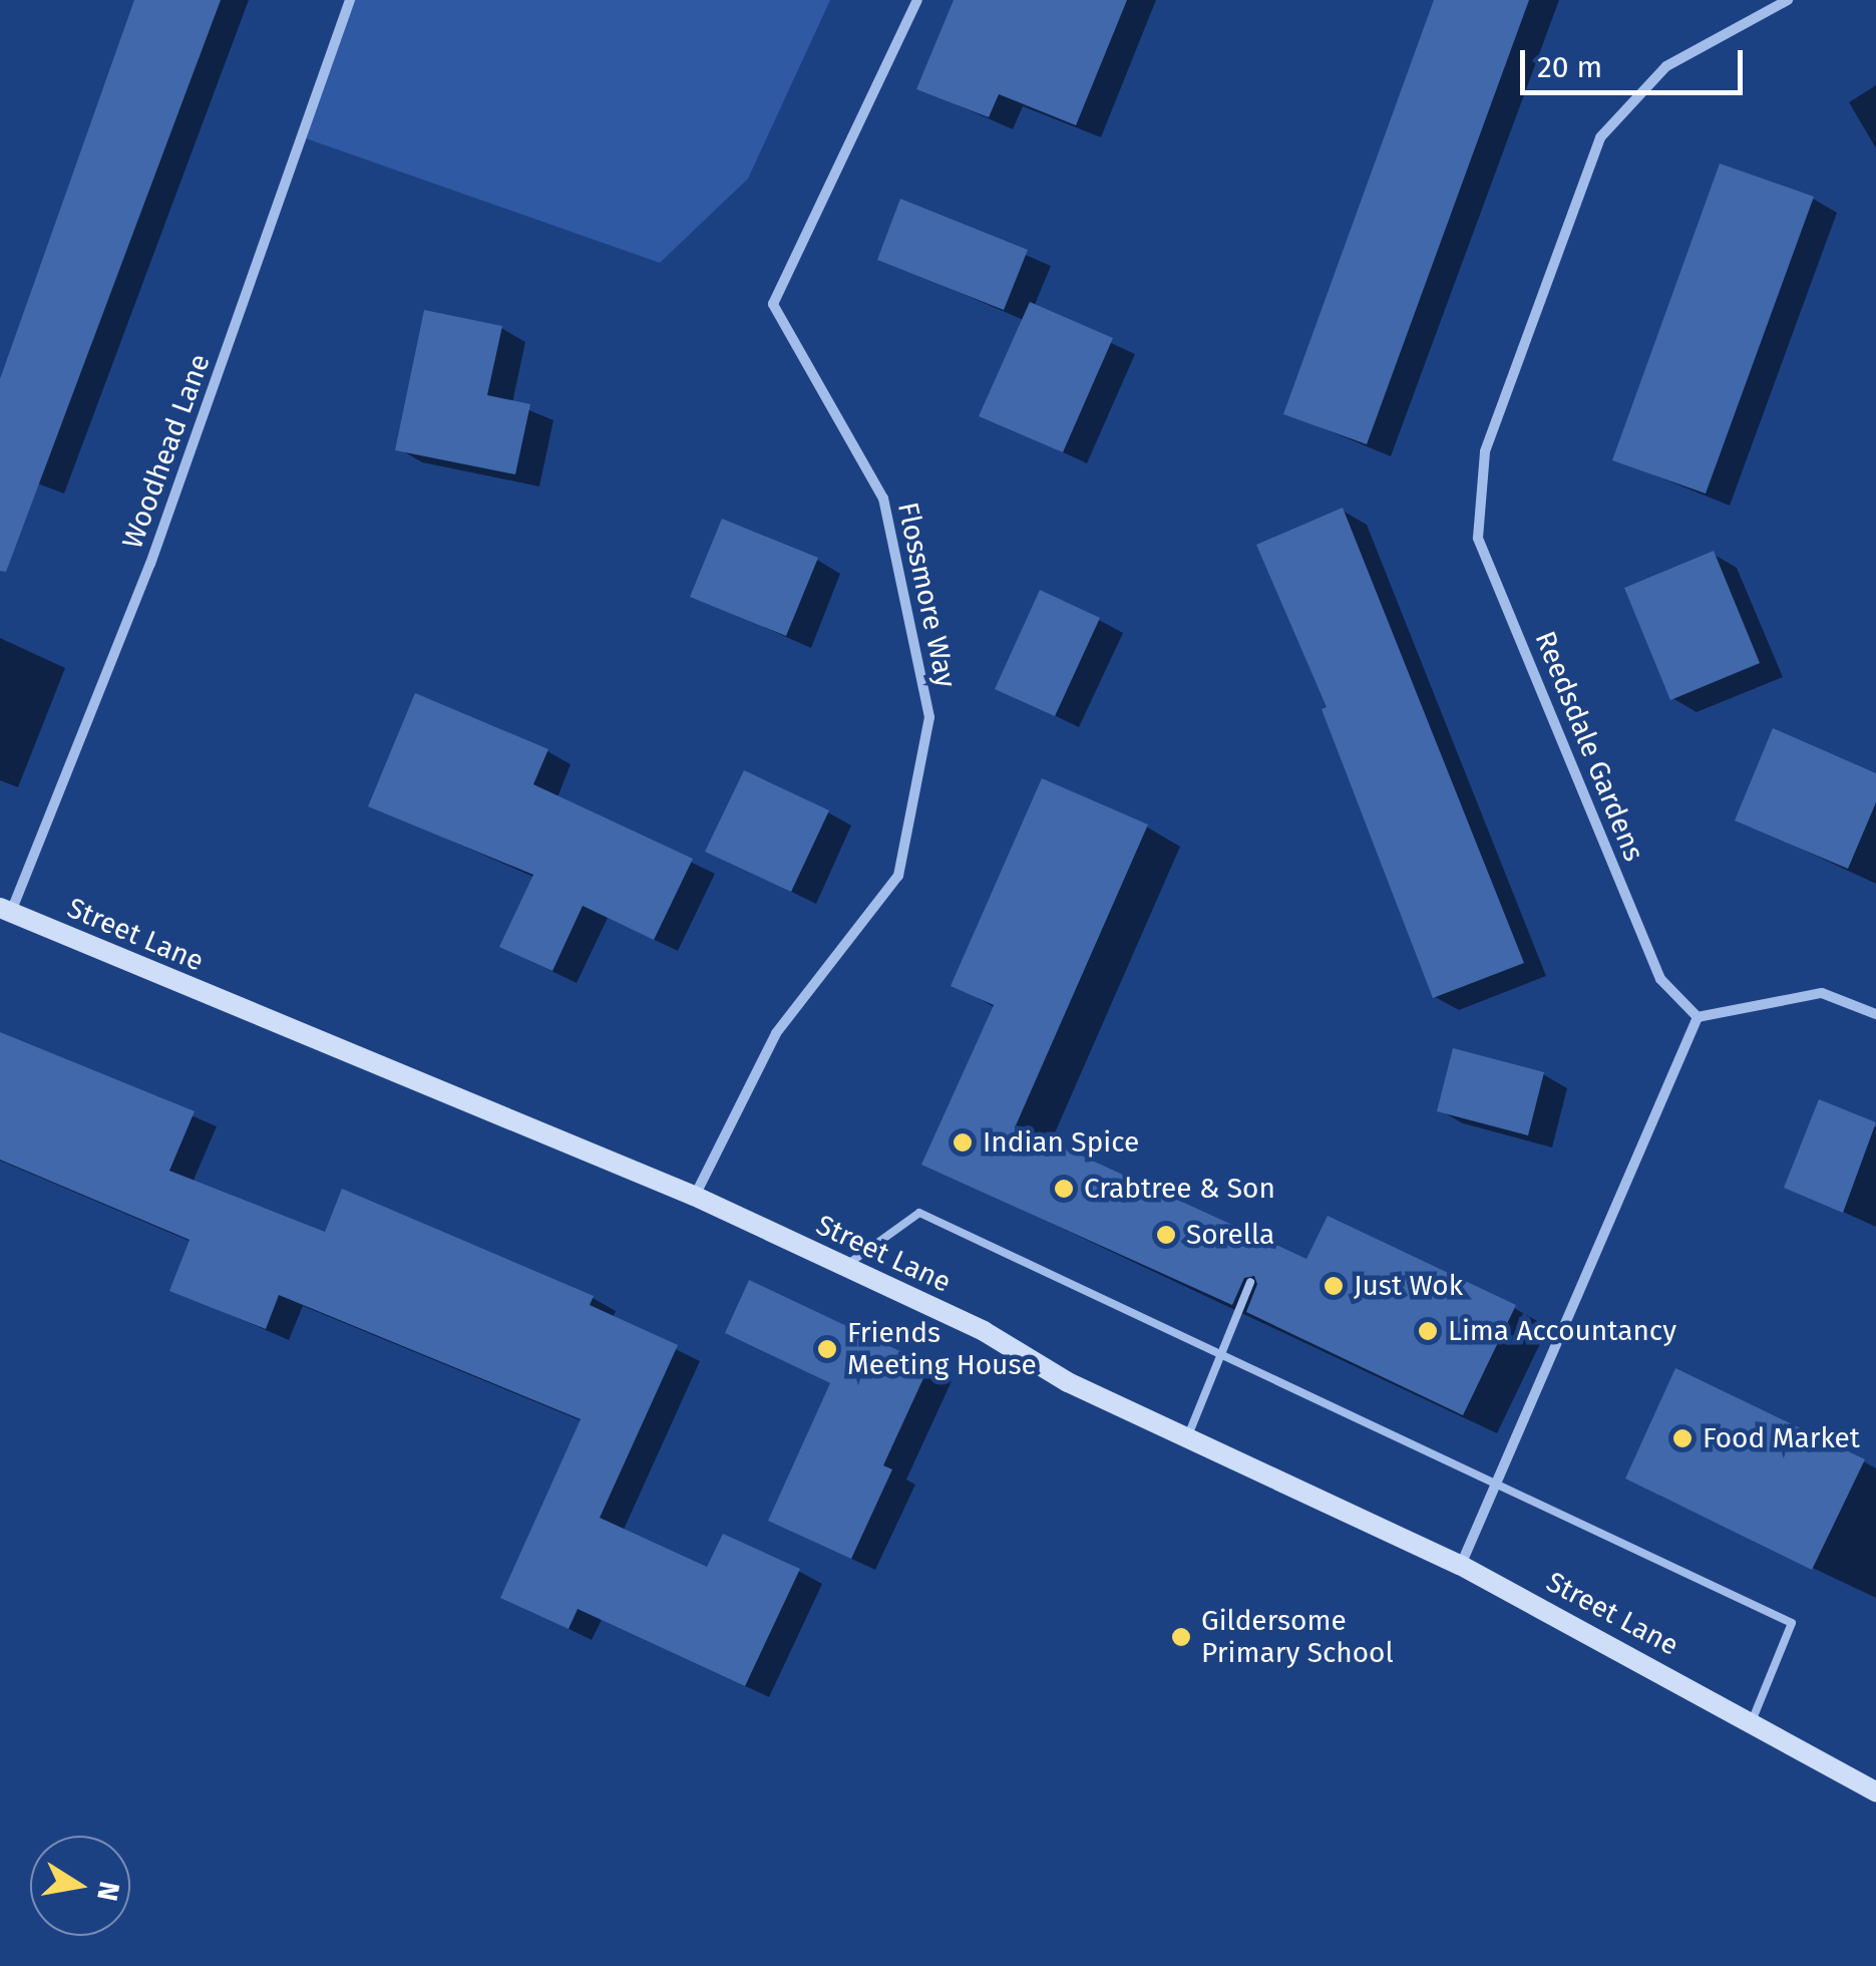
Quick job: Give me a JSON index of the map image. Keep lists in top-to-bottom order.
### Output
{
  "streets": {
    "street": [
      "Woodhead Lane",
      "Flossmore Way",
      "Reedsdale Gardens",
      "Street Lane"
    ]
  },
  "crossings": [
    ["Woodhead Lane", "Street Lane"],
    ["Flossmore Way", "Street Lane"]
  ],
  "places": [
    "Indian Spice",
    "Crabtree & Son",
    "Sorella",
    "Just Wok",
    "Lima Accountancy",
    "Friends Meeting House",
    "Food Market",
    "Gildersome Primary School"
  ],
  "scale_bar": "20 m",
  "north": "right"
}
